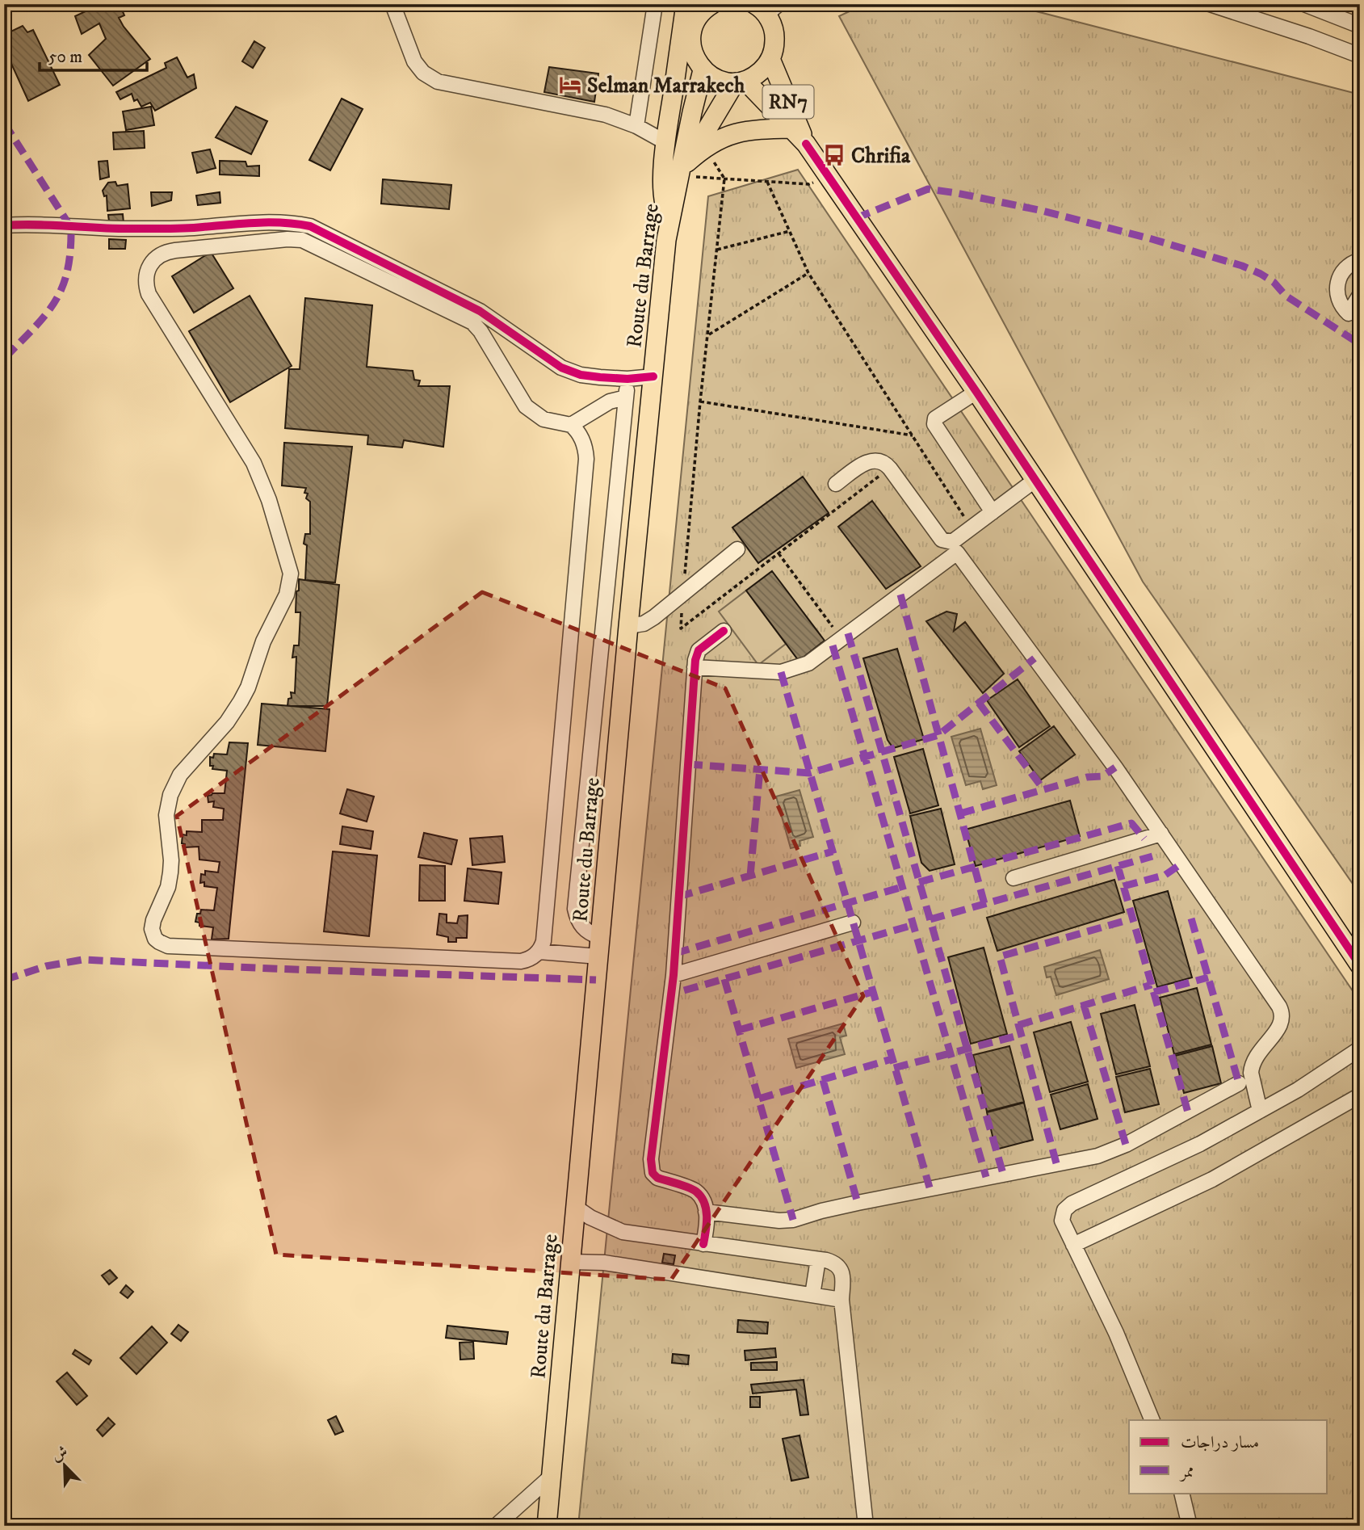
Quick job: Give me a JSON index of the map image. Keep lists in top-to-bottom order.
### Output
{
  "streets": {
    "main road": ["RN7", "Route du Barrage"]
  },
  "crossings": [
    ["RN7", "Route du Barrage"]
  ],
  "places": {
    "hotel": ["Selman Marrakech"],
    "bus stop": ["Chrifia"]
  },
  "legend": ["مسار دراجات", "ممر"],
  "scale_bar": "50 m",
  "north": "top left"
}
